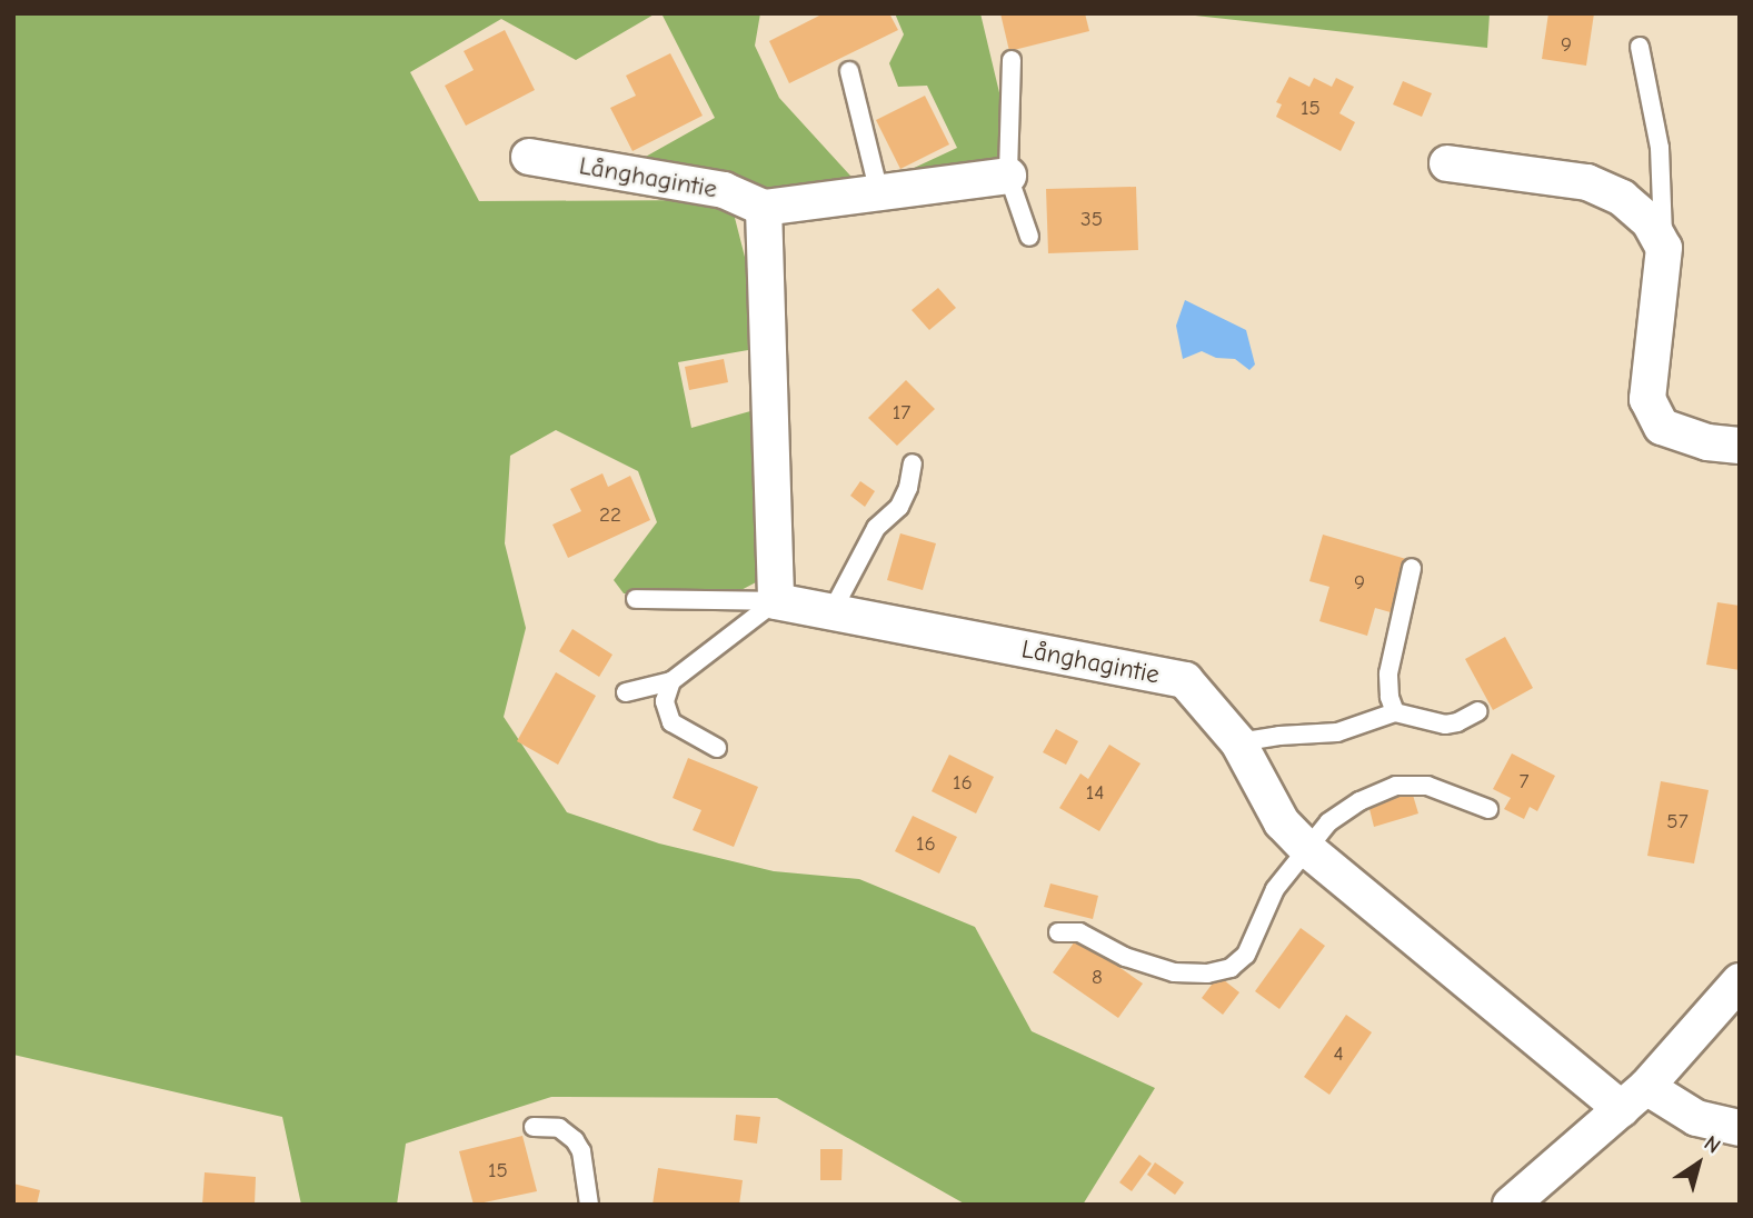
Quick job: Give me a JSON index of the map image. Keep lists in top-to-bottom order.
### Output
{
  "streets": {
    "street": ["Långhagintie"]
  },
  "house_numbers": [
    "9",
    "15",
    "35",
    "17",
    "22",
    "9",
    "7",
    "16",
    "14",
    "57",
    "16",
    "8",
    "4",
    "15"
  ],
  "north": "top right"
}
